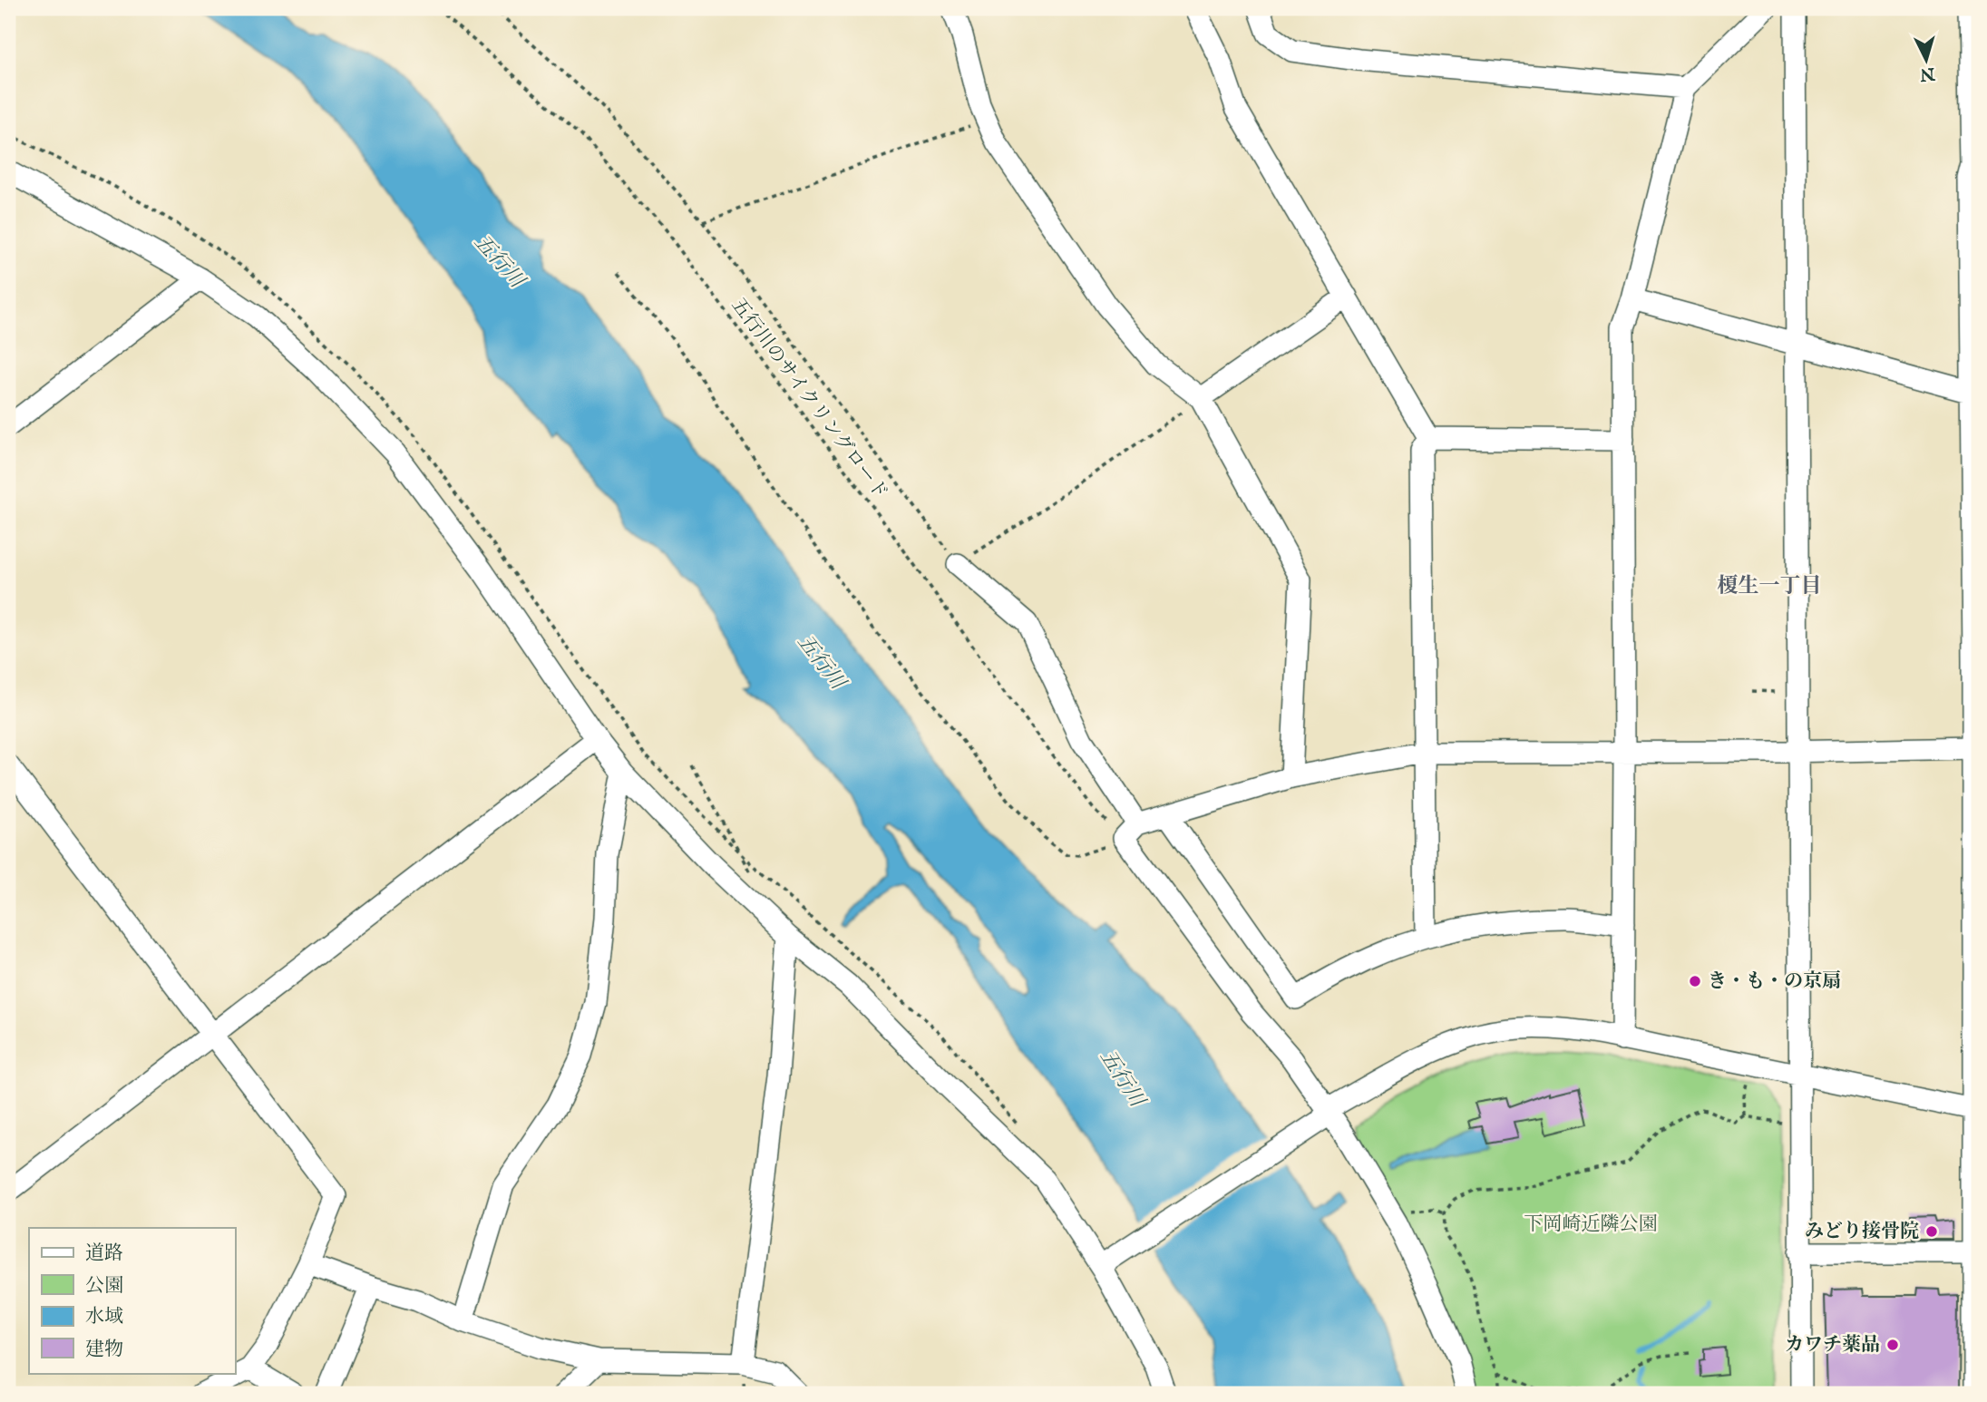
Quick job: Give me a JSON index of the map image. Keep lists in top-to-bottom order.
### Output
{
  "streets": {
    "path": ["五行川のサイクリングロード"]
  },
  "districts": ["榎生一丁目"],
  "water": ["五行川"],
  "parks": ["下岡崎近隣公園"],
  "places": ["き・も・の京扇", "みどり接骨院", "カワチ薬品"],
  "legend": [
    "道路",
    "公園",
    "水域",
    "建物"
  ],
  "north": "bottom"
}
